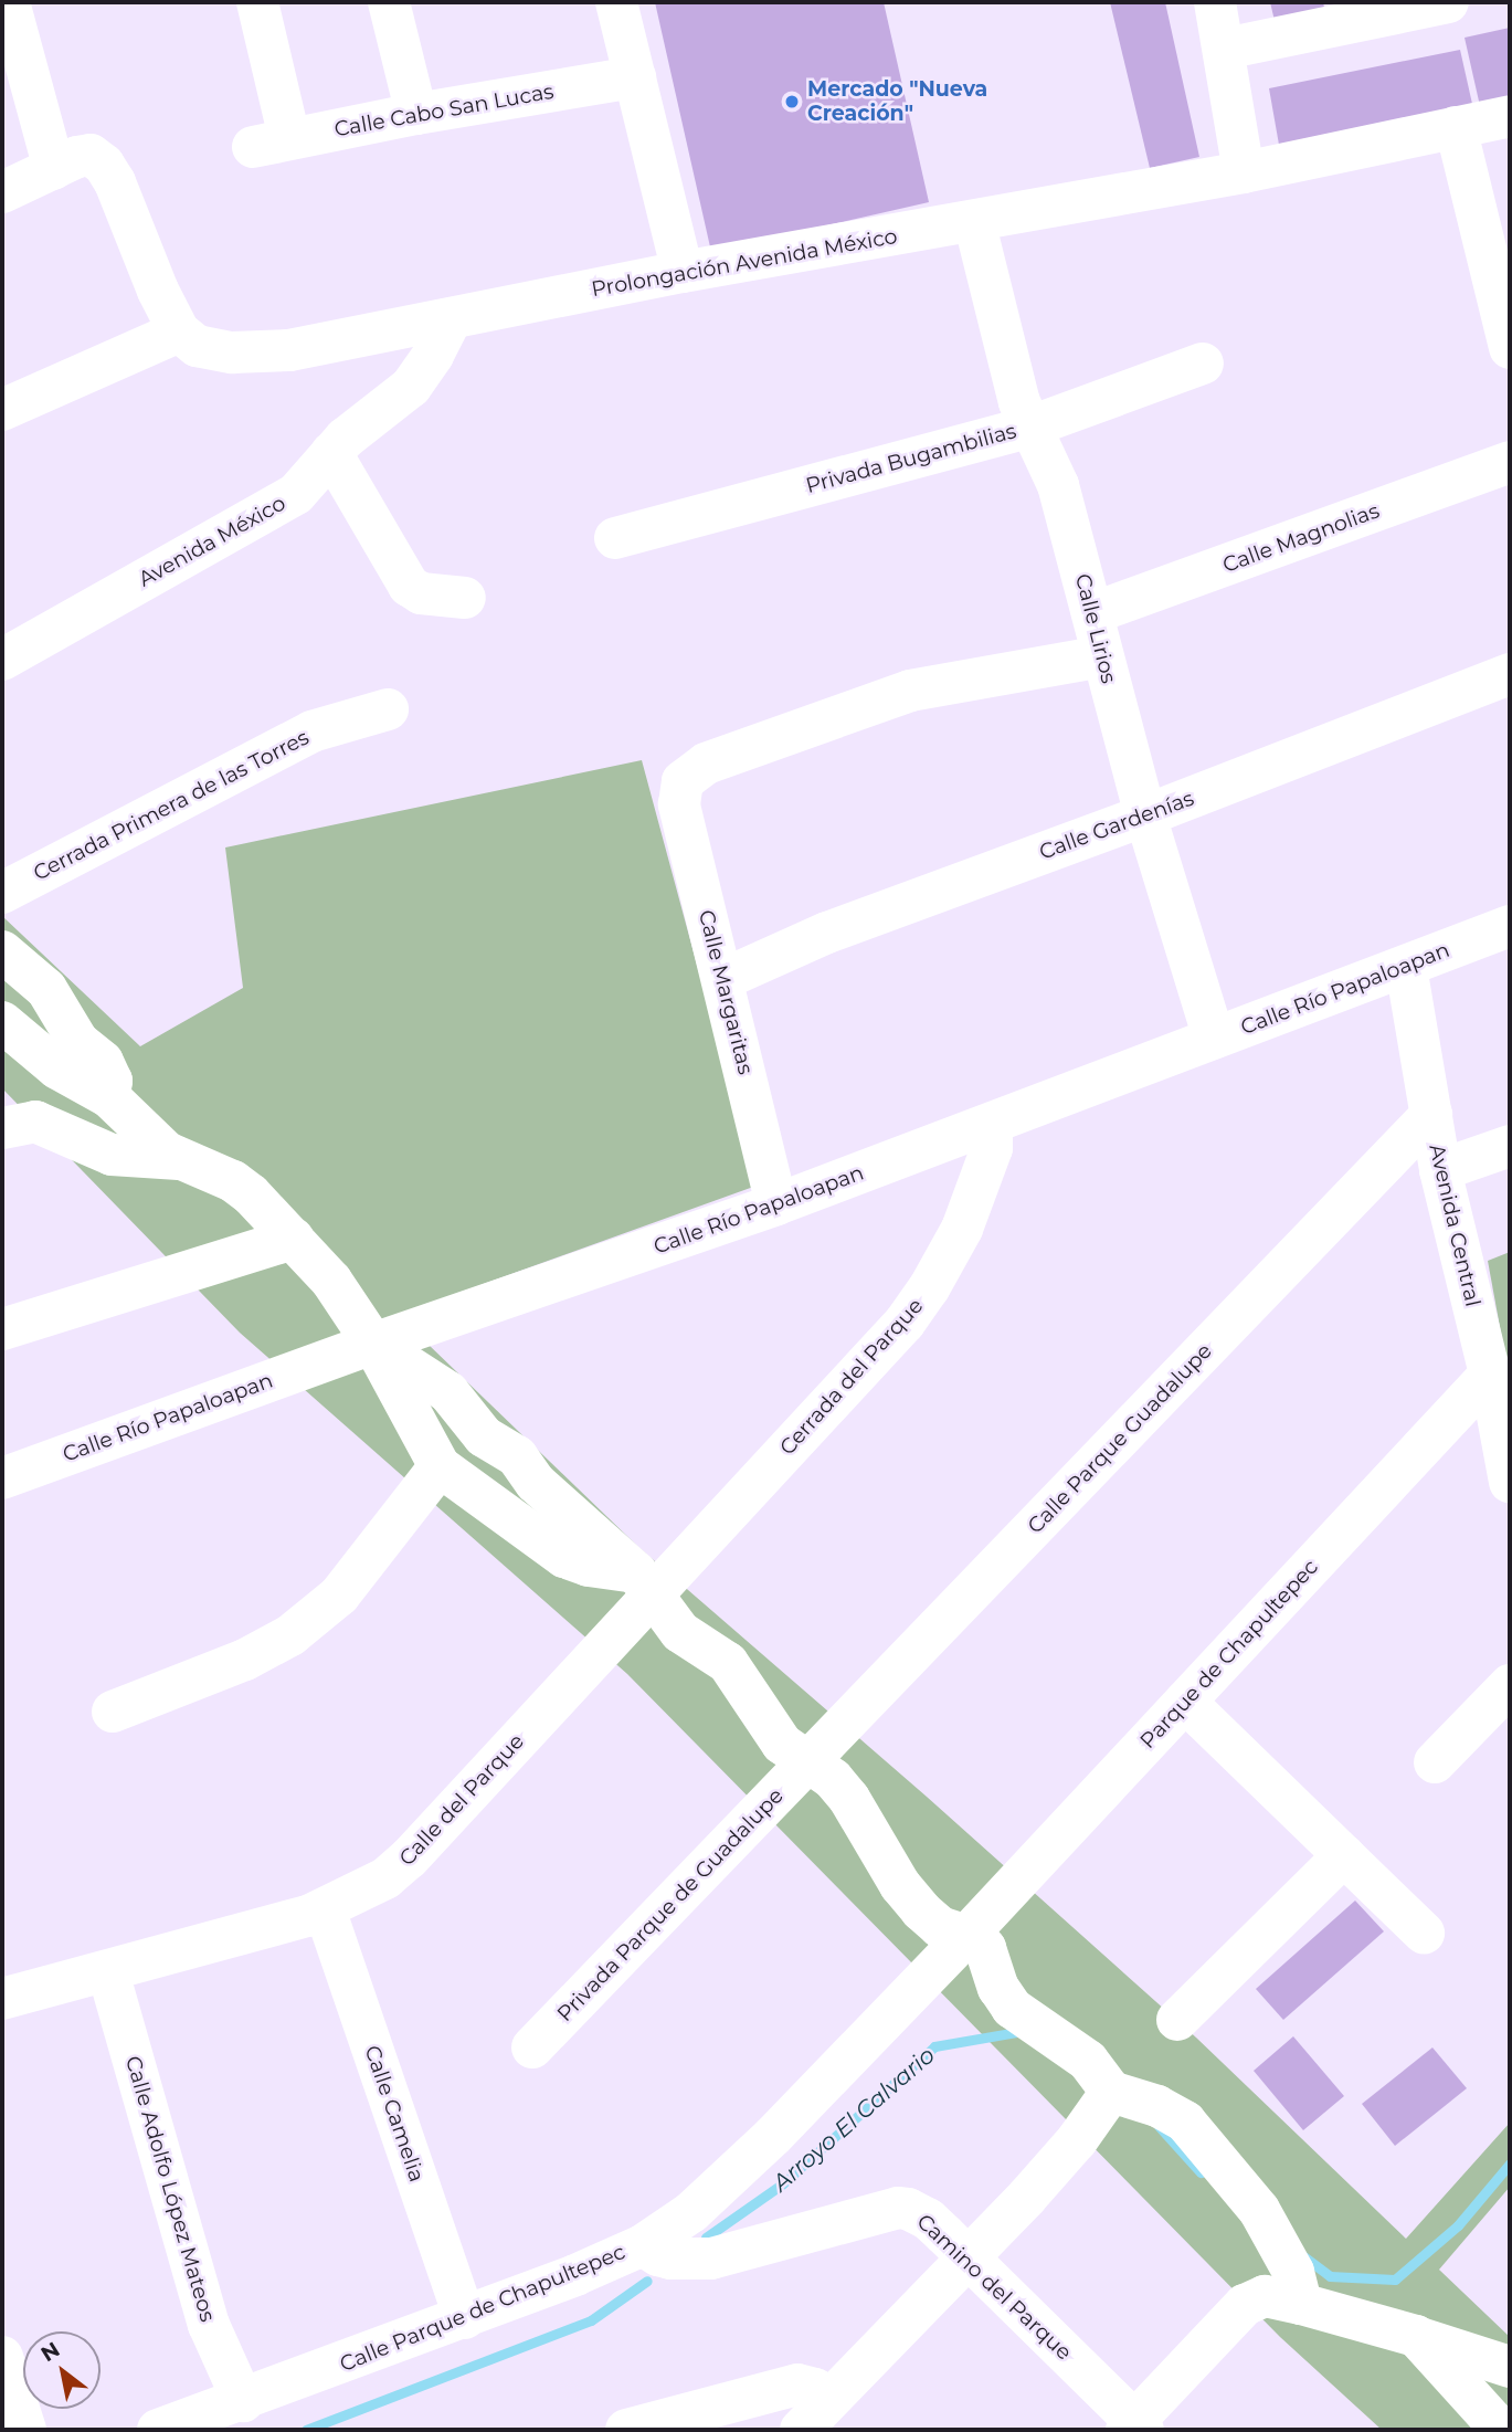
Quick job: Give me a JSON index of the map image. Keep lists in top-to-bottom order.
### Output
{
  "streets": {
    "street": [
      "Calle Cabo San Lucas",
      "Prolongación Avenida México",
      "Privada Bugambilias",
      "Calle Magnolias",
      "Avenida México",
      "Calle Lirios",
      "Cerrada Primera de las Torres",
      "Calle Gardenías",
      "Calle Río Papaloapan",
      "Calle Margaritas",
      "Avenida Central",
      "Cerrada del Parque",
      "Calle Parque Guadalupe",
      "Parque de Chapultepec",
      "Calle del Parque",
      "Privada Parque de Guadalupe",
      "Calle Camelia",
      "Calle Adolfo López Mateos",
      "Camino del Parque",
      "Calle Parque de Chapultepec"
    ]
  },
  "crossings": [
    ["Prolongación Avenida México", "Avenida México"],
    ["Prolongación Avenida México", "Calle Lirios"],
    ["Privada Bugambilias", "Calle Lirios"],
    ["Calle Magnolias", "Calle Lirios"],
    ["Calle Lirios", "Calle Gardenías"],
    ["Calle Lirios", "Calle Río Papaloapan"],
    ["Calle Lirios", "Calle Margaritas"],
    ["Calle Gardenías", "Calle Margaritas"],
    ["Calle Río Papaloapan", "Calle Margaritas"],
    ["Calle Río Papaloapan", "Avenida Central"],
    ["Calle Río Papaloapan", "Cerrada del Parque"],
    ["Avenida Central", "Calle Parque Guadalupe"],
    ["Avenida Central", "Parque de Chapultepec"],
    ["Cerrada del Parque", "Calle del Parque"],
    ["Calle Parque Guadalupe", "Privada Parque de Guadalupe"],
    ["Parque de Chapultepec", "Calle Parque de Chapultepec"],
    ["Calle del Parque", "Calle Camelia"],
    ["Calle del Parque", "Calle Adolfo López Mateos"],
    ["Calle Camelia", "Calle Parque de Chapultepec"],
    ["Calle Adolfo López Mateos", "Calle Parque de Chapultepec"],
    ["Camino del Parque", "Calle Parque de Chapultepec"]
  ],
  "water": ["Arroyo El Calvario"],
  "places": ["Mercado \"Nueva Creación\""],
  "north": "top left"
}
